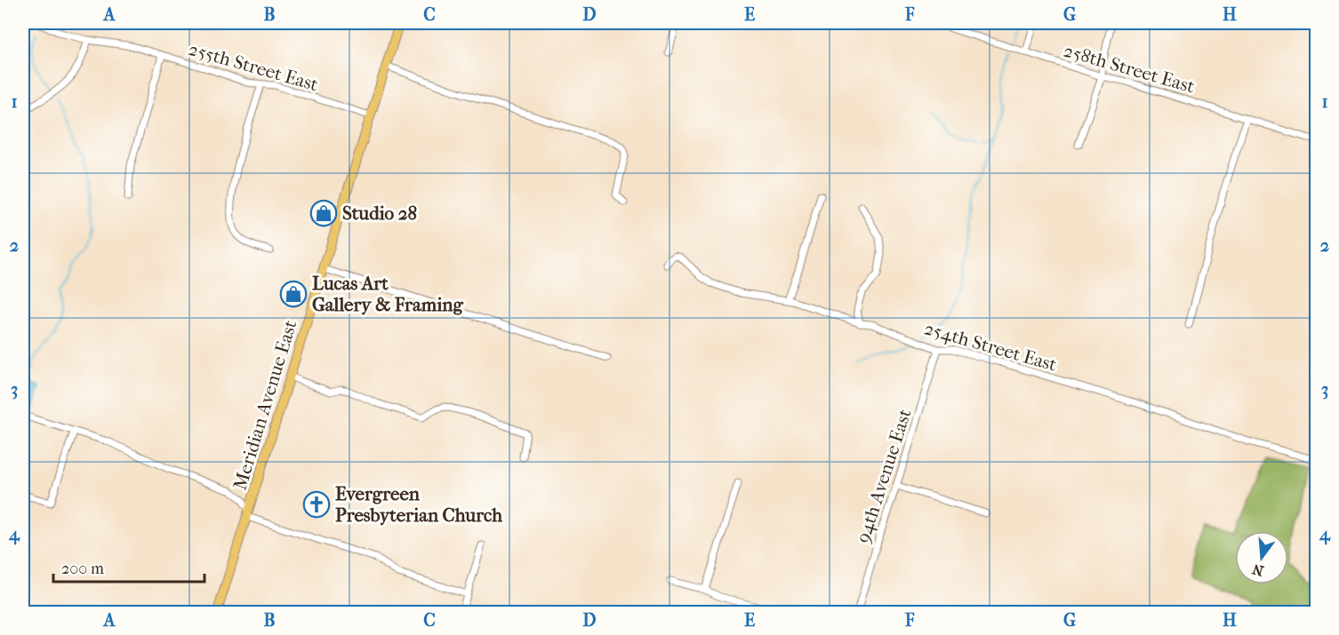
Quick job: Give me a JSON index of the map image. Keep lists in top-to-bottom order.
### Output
{
  "streets": {
    "main road": ["Meridian Avenue East"],
    "street": [
      "255th Street East",
      "258th Street East",
      "254th Street East",
      "94th Avenue East"
    ]
  },
  "crossings": [
    ["255th Street East", "Meridian Avenue East"],
    ["254th Street East", "94th Avenue East"]
  ],
  "places": {
    "shop": ["Studio 28", "Lucas Art Gallery & Framing"],
    "church": ["Evergreen Presbyterian Church"]
  },
  "scale_bar": "200 m",
  "north": "bottom",
  "grid": {
    "columns": [
      "A",
      "B",
      "C",
      "D",
      "E",
      "F",
      "G",
      "H"
    ],
    "rows": [
      "1",
      "2",
      "3",
      "4"
    ]
  }
}
